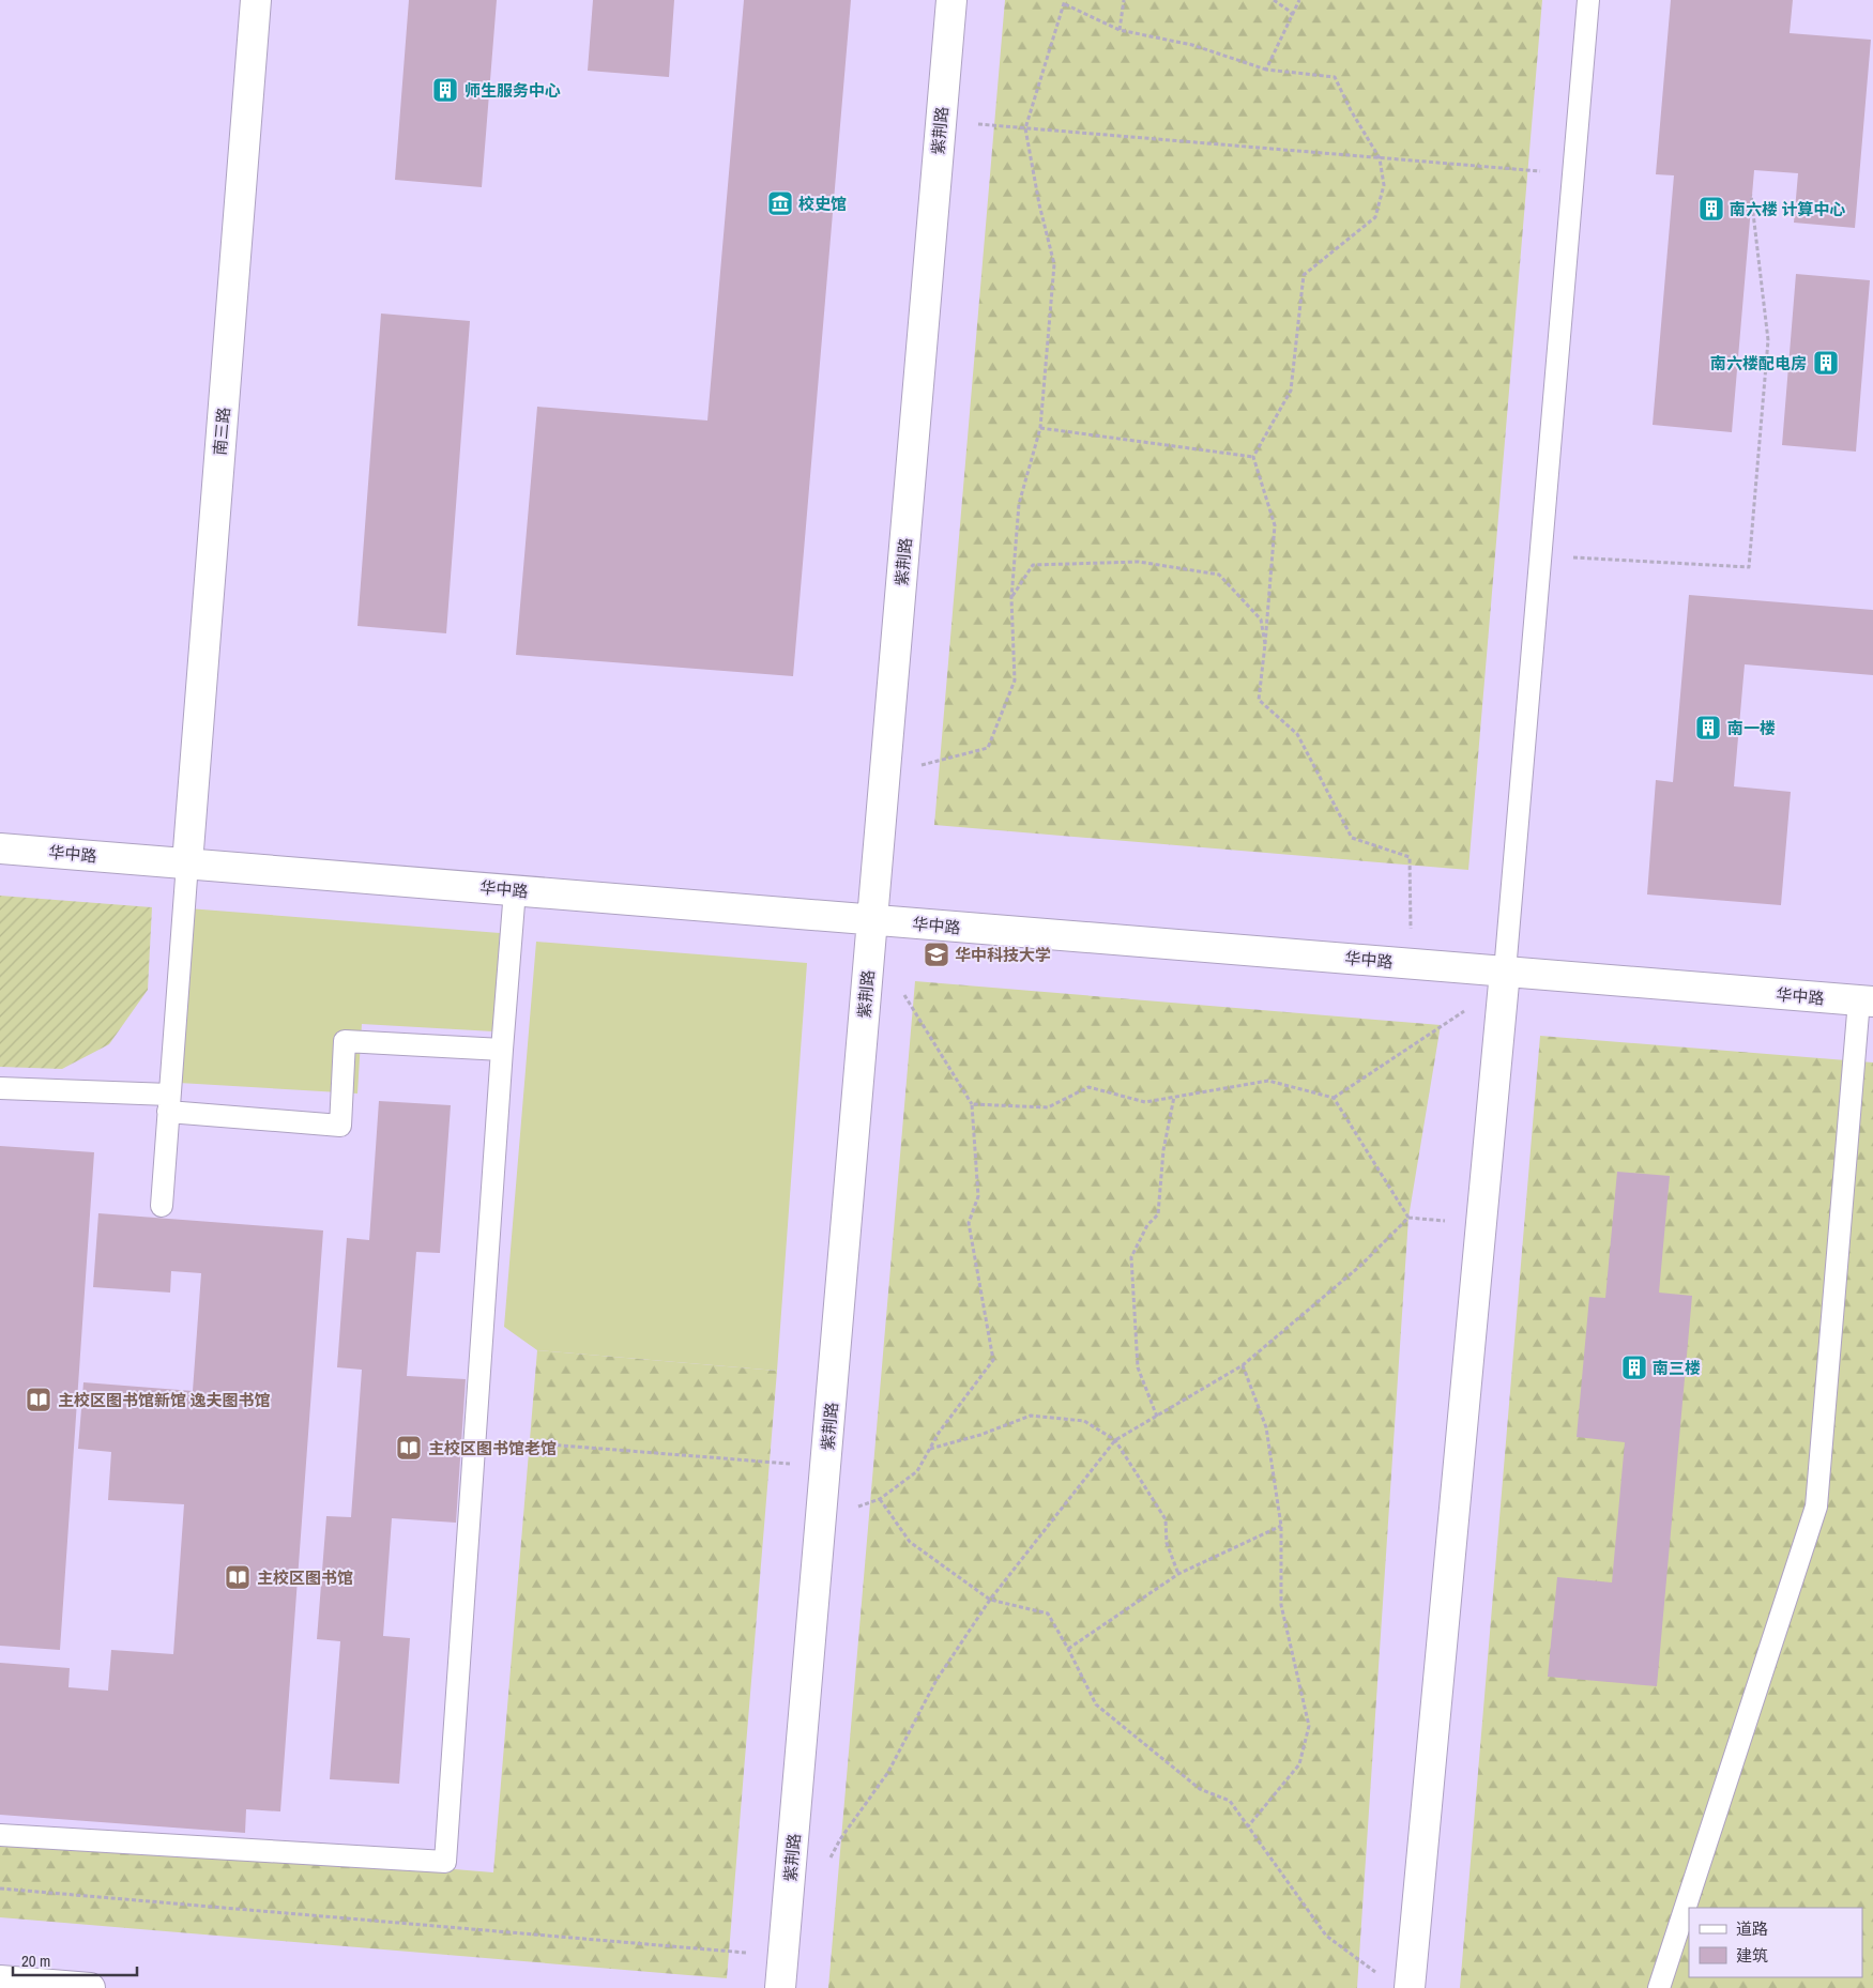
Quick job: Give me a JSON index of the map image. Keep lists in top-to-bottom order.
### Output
{
  "streets": {
    "street": ["紫荆路", "南三路", "华中路"]
  },
  "crossings": [
    ["紫荆路", "华中路"],
    ["南三路", "华中路"]
  ],
  "places": {
    "building": [
      "师生服务中心",
      "南六楼 计算中心",
      "南六楼配电房",
      "南一楼",
      "南三楼"
    ],
    "museum": ["校史馆"],
    "school or university": ["华中科技大学"],
    "library": ["主校区图书馆新馆 逸夫图书馆", "主校区图书馆老馆", "主校区图书馆"]
  },
  "legend": ["道路", "建筑"],
  "scale_bar": "20 m"
}
